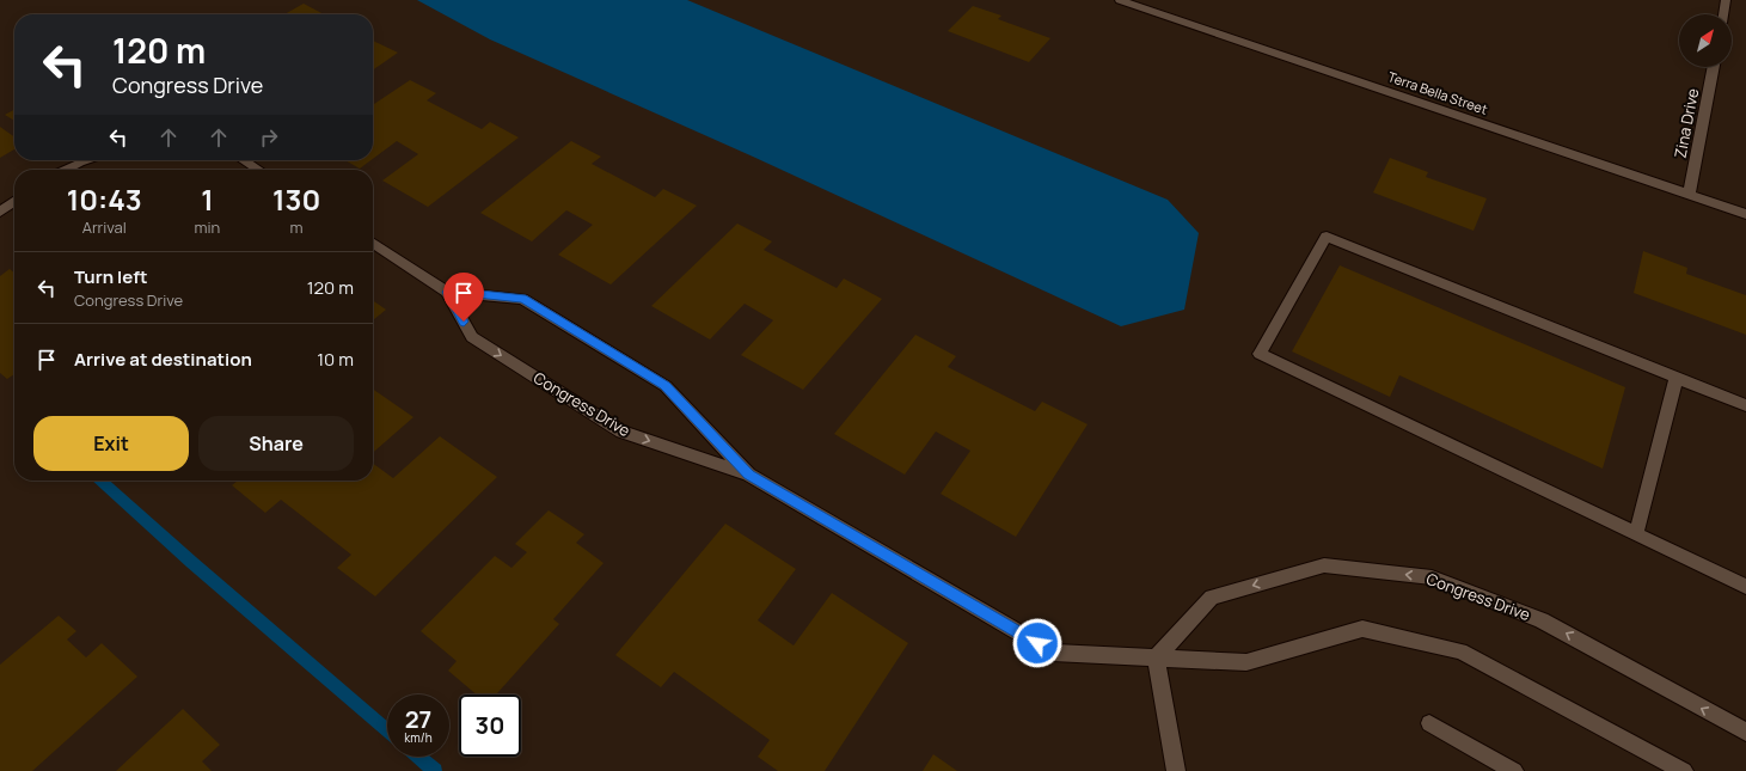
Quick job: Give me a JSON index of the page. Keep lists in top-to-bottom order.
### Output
{
  "streets": {
    "street": ["Terra Bella Street", "Zina Drive", "Congress Drive"]
  },
  "crossings": [
    ["Terra Bella Street", "Zina Drive"]
  ],
  "north": "top right",
  "page": {
    "turn": ["120 m", "Congress Drive"],
    "eta": [
      "10:43",
      "Arrival",
      "1",
      "min",
      "130",
      "m"
    ],
    "list": [
      {
        "name": "Turn left",
        "note": "Congress Drive",
        "value": "120 m"
      },
      {
        "name": "Arrive at destination",
        "value": "10 m"
      }
    ],
    "buttons": ["Exit", "Share"],
    "speed": "27 km/h",
    "limit": "30"
  }
}
